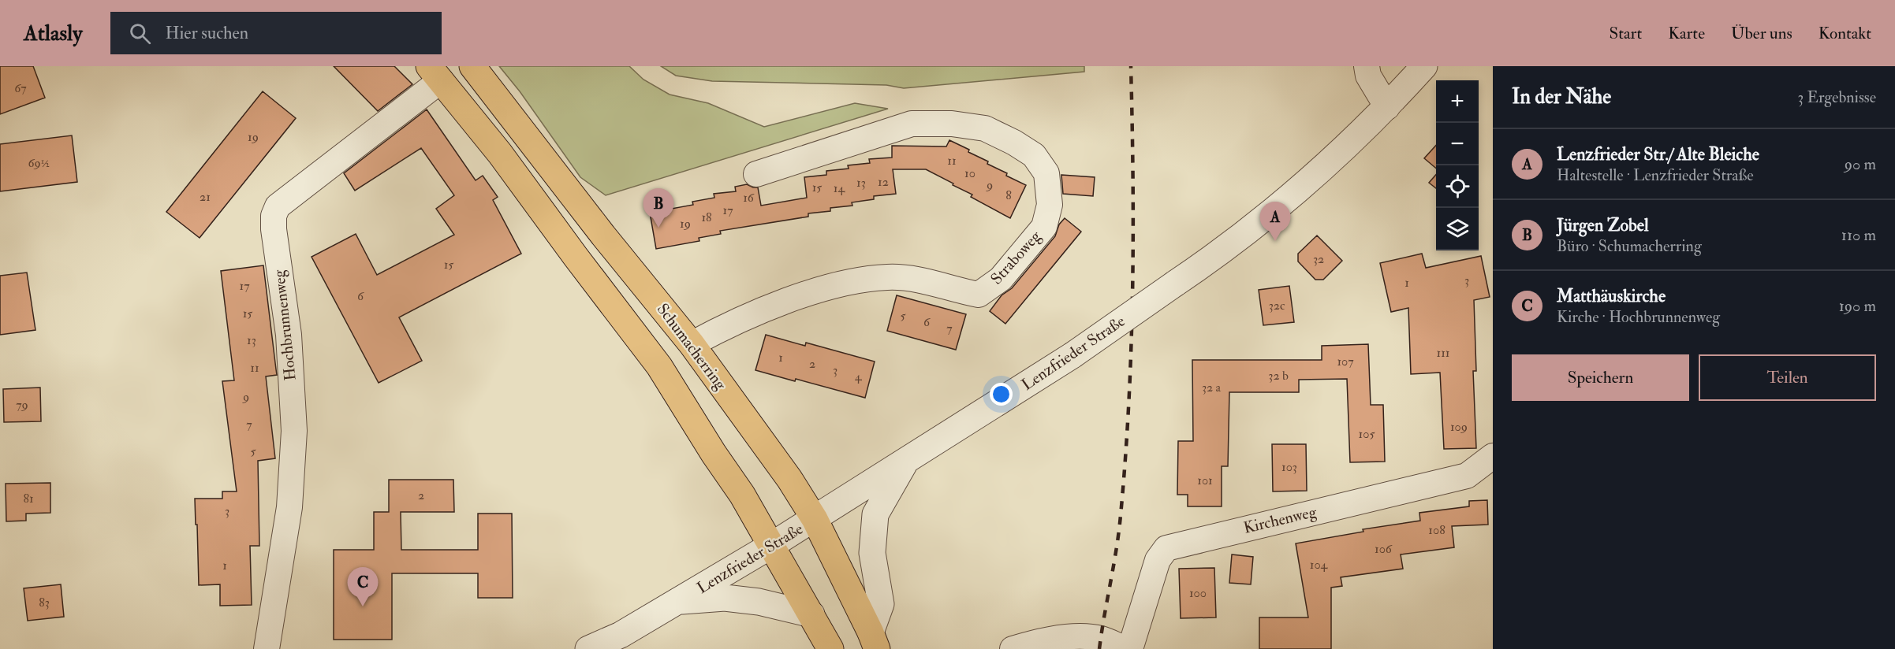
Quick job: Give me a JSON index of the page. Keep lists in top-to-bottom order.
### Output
{
  "streets": {
    "main road": ["Schumacherring"],
    "street": [
      "Straboweg",
      "Hochbrunnenweg",
      "Lenzfrieder Straße",
      "Kirchenweg"
    ]
  },
  "crossings": [
    ["Straboweg", "Schumacherring"],
    ["Schumacherring", "Lenzfrieder Straße"]
  ],
  "house_numbers": [
    "67",
    "19",
    "11",
    "69½",
    "10",
    "12",
    "13",
    "9",
    "15",
    "14",
    "8",
    "21",
    "16",
    "17",
    "18",
    "19",
    "32",
    "15",
    "3",
    "1",
    "17",
    "6",
    "32c",
    "15",
    "5",
    "6",
    "7",
    "13",
    "111",
    "1",
    "107",
    "2",
    "11",
    "3",
    "32 b",
    "4",
    "32 a",
    "9",
    "79",
    "7",
    "109",
    "105",
    "5",
    "103",
    "101",
    "2",
    "81",
    "3",
    "108",
    "106",
    "104",
    "1",
    "100",
    "83"
  ],
  "page": {
    "header": "Atlasly",
    "search": "Hier suchen",
    "nav": [
      "Start",
      "Karte",
      "Über uns",
      "Kontakt"
    ],
    "heading": ["In der Nähe", "3 Ergebnisse"],
    "map_buttons": ["+", "−"],
    "list": [
      {
        "mark": "A",
        "name": "Lenzfrieder Str./ Alte Bleiche",
        "note": "Haltestelle · Lenzfrieder Straße",
        "value": "90 m"
      },
      {
        "mark": "B",
        "name": "Jürgen Zobel",
        "note": "Büro · Schumacherring",
        "value": "110 m"
      },
      {
        "mark": "C",
        "name": "Matthäuskirche",
        "note": "Kirche · Hochbrunnenweg",
        "value": "190 m"
      }
    ],
    "pins": ["B", "A", "C"],
    "buttons": ["Speichern", "Teilen"]
  }
}
